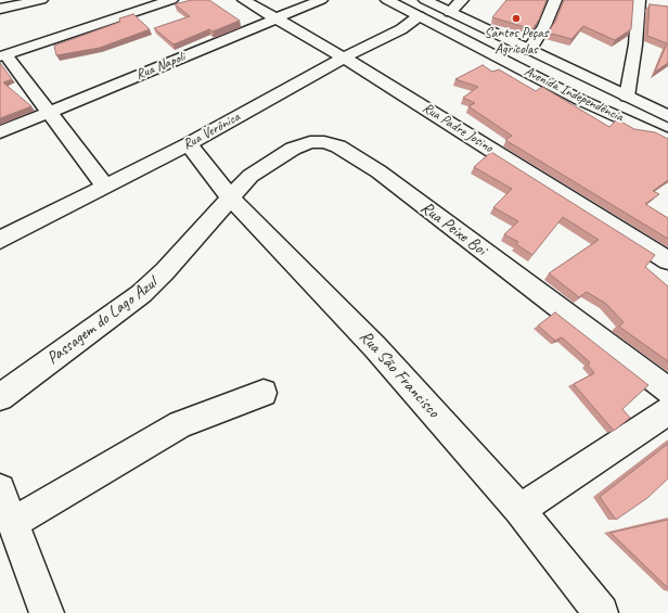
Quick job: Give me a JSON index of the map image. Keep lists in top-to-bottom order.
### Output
{
  "streets": {
    "street": [
      "Rua Napoli",
      "Avenida Independência",
      "Rua Padre Josino",
      "Rua Verônica",
      "Rua Peixe Boi",
      "Passagem do Lago Azul",
      "Rua São Francisco"
    ]
  },
  "crossings": [
    ["Rua Napoli", "Rua Padre Josino"],
    ["Avenida Independência", "Rua Verônica"],
    ["Rua Padre Josino", "Rua Verônica"],
    ["Rua Verônica", "Rua São Francisco"],
    ["Rua Peixe Boi", "Passagem do Lago Azul"],
    ["Rua Peixe Boi", "Rua São Francisco"],
    ["Passagem do Lago Azul", "Rua São Francisco"]
  ],
  "places": ["Santos Peças Agrícolas"]
}
